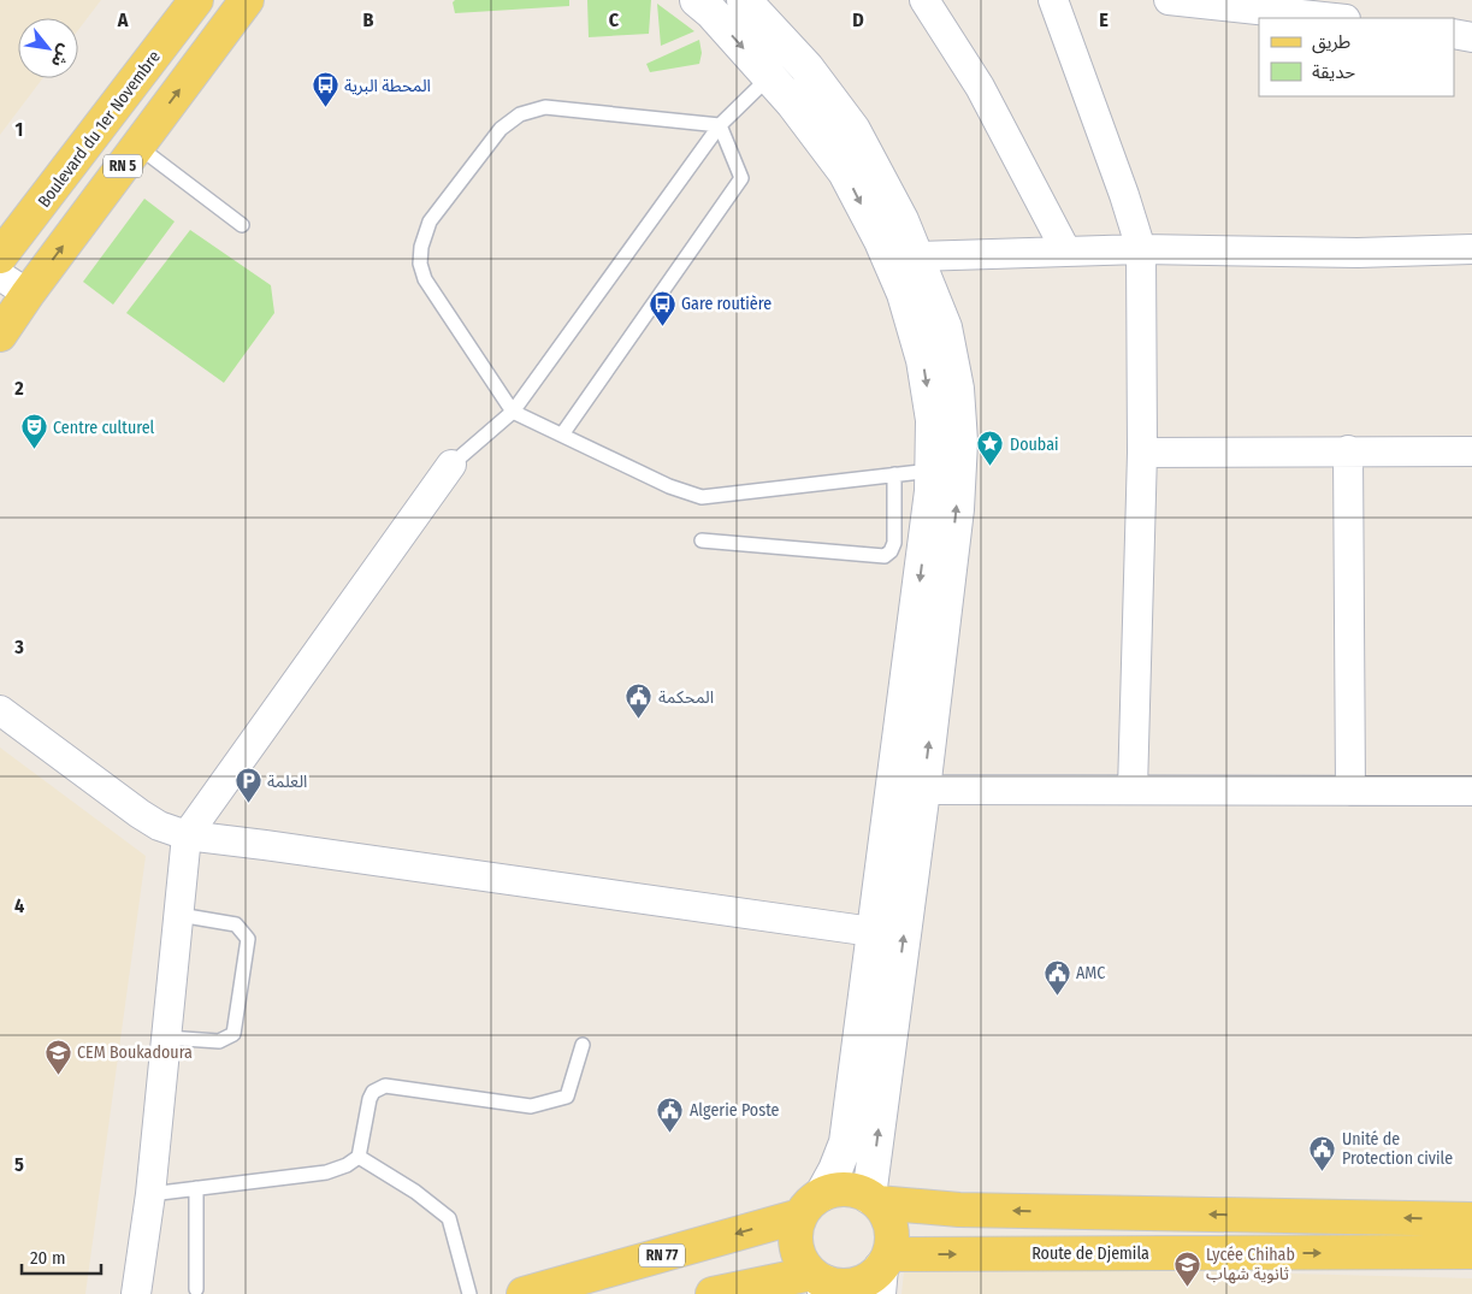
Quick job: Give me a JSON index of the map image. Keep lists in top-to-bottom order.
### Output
{
  "streets": {
    "main road": [
      "Boulevard du 1er Novembre",
      "RN 5",
      "Route de Djemila",
      "RN 77"
    ]
  },
  "crossings": [
    ["Route de Djemila", "RN 77"]
  ],
  "places": {
    "bus stop": ["المحطة البرية", "Gare routière"],
    "theatre": ["Centre culturel"],
    "place": ["Doubai"],
    "public building": [
      "المحكمة",
      "AMC",
      "Algerie Poste",
      "Unité de Protection civile"
    ],
    "parking": ["العلمة"],
    "school or university": ["CEM Boukadoura", "Lycée Chihab ثانوية شهاب"]
  },
  "legend": ["طريق", "حديقة"],
  "scale_bar": "20 m",
  "north": "bottom right",
  "grid": {
    "columns": [
      "A",
      "B",
      "C",
      "D",
      "E"
    ],
    "rows": [
      "1",
      "2",
      "3",
      "4",
      "5"
    ]
  }
}
